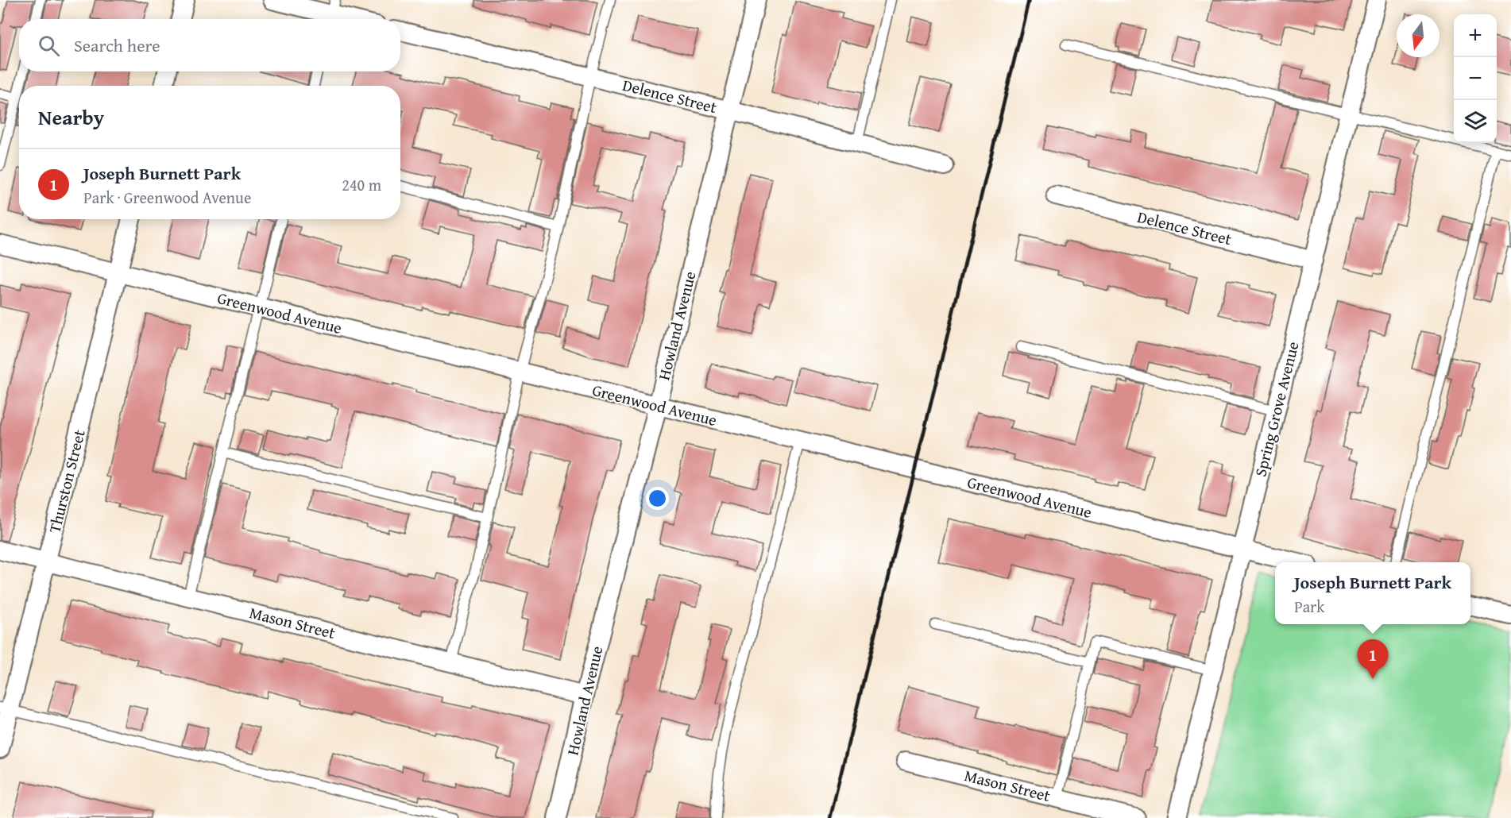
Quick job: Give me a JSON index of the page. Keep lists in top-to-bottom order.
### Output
{
  "streets": {
    "street": [
      "Delence Street",
      "Greenwood Avenue",
      "Howland Avenue",
      "Spring Grove Avenue",
      "Thurston Street",
      "Mason Street"
    ]
  },
  "crossings": [
    ["Delence Street", "Howland Avenue"],
    ["Delence Street", "Spring Grove Avenue"],
    ["Greenwood Avenue", "Howland Avenue"],
    ["Greenwood Avenue", "Spring Grove Avenue"],
    ["Greenwood Avenue", "Thurston Street"],
    ["Howland Avenue", "Mason Street"],
    ["Thurston Street", "Mason Street"]
  ],
  "north": "bottom",
  "page": {
    "map_buttons": ["+", "−"],
    "search": "Search here",
    "heading": "Nearby",
    "list": [
      {
        "mark": "1",
        "name": "Joseph Burnett Park",
        "note": "Park · Greenwood Avenue",
        "value": "240 m"
      }
    ],
    "popup": ["Joseph Burnett Park", "Park"],
    "pins": "1"
  }
}
